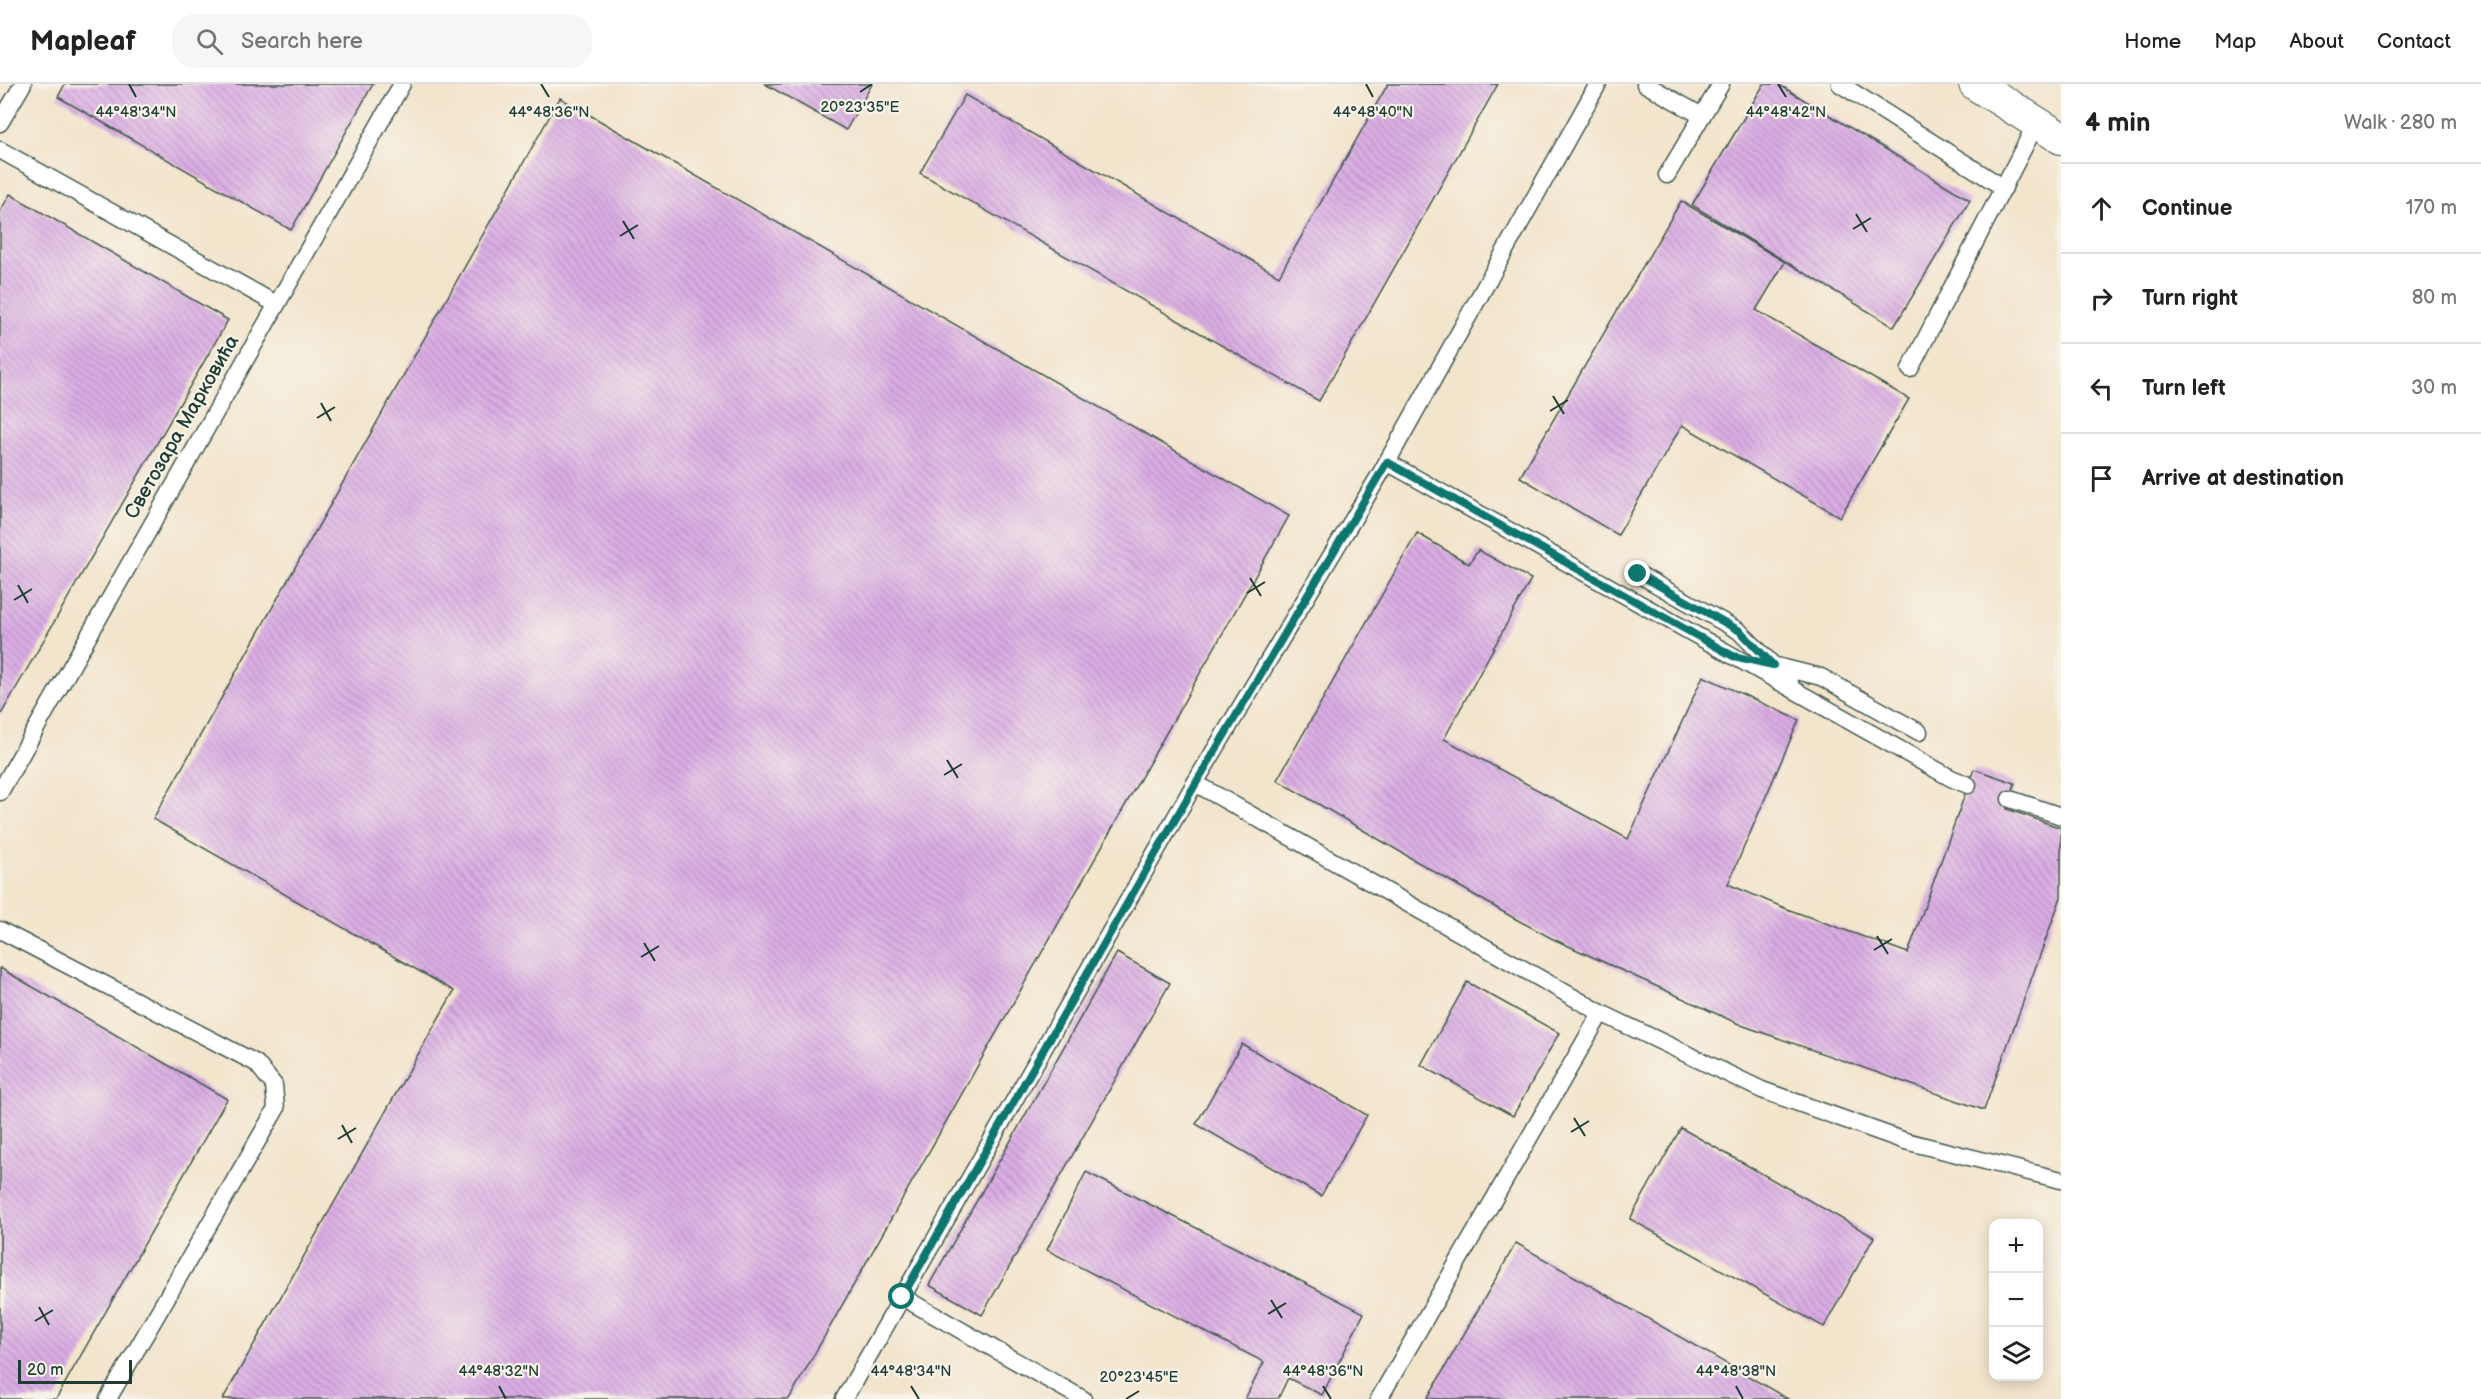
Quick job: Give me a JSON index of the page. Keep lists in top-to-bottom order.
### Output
{
  "streets": {
    "lane": ["Светозара Марковића"]
  },
  "scale_bar": "20 m",
  "page": {
    "header": "Mapleaf",
    "search": "Search here",
    "nav": [
      "Home",
      "Map",
      "About",
      "Contact"
    ],
    "heading": ["4 min", "Walk · 280 m"],
    "list": [
      ["Continue", "170 m"],
      ["Turn right", "80 m"],
      ["Turn left", "30 m"],
      "Arrive at destination"
    ],
    "map_buttons": ["+", "−"],
    "scale": "20 m"
  },
  "coordinates": [
    "20°23'35\"E",
    "44°48'36\"N",
    "44°48'40\"N",
    "44°48'42\"N",
    "44°48'34\"N",
    "44°48'32\"N",
    "44°48'38\"N",
    "20°23'45\"E"
  ]
}
